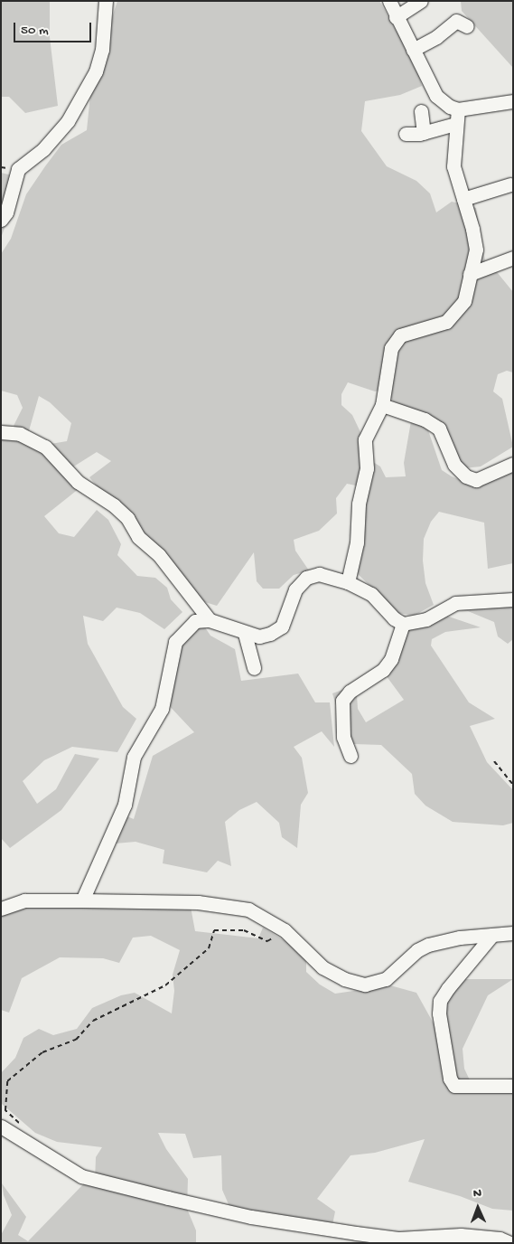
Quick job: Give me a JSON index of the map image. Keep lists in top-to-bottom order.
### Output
{
  "scale_bar": "50 m",
  "north": "top"
}
